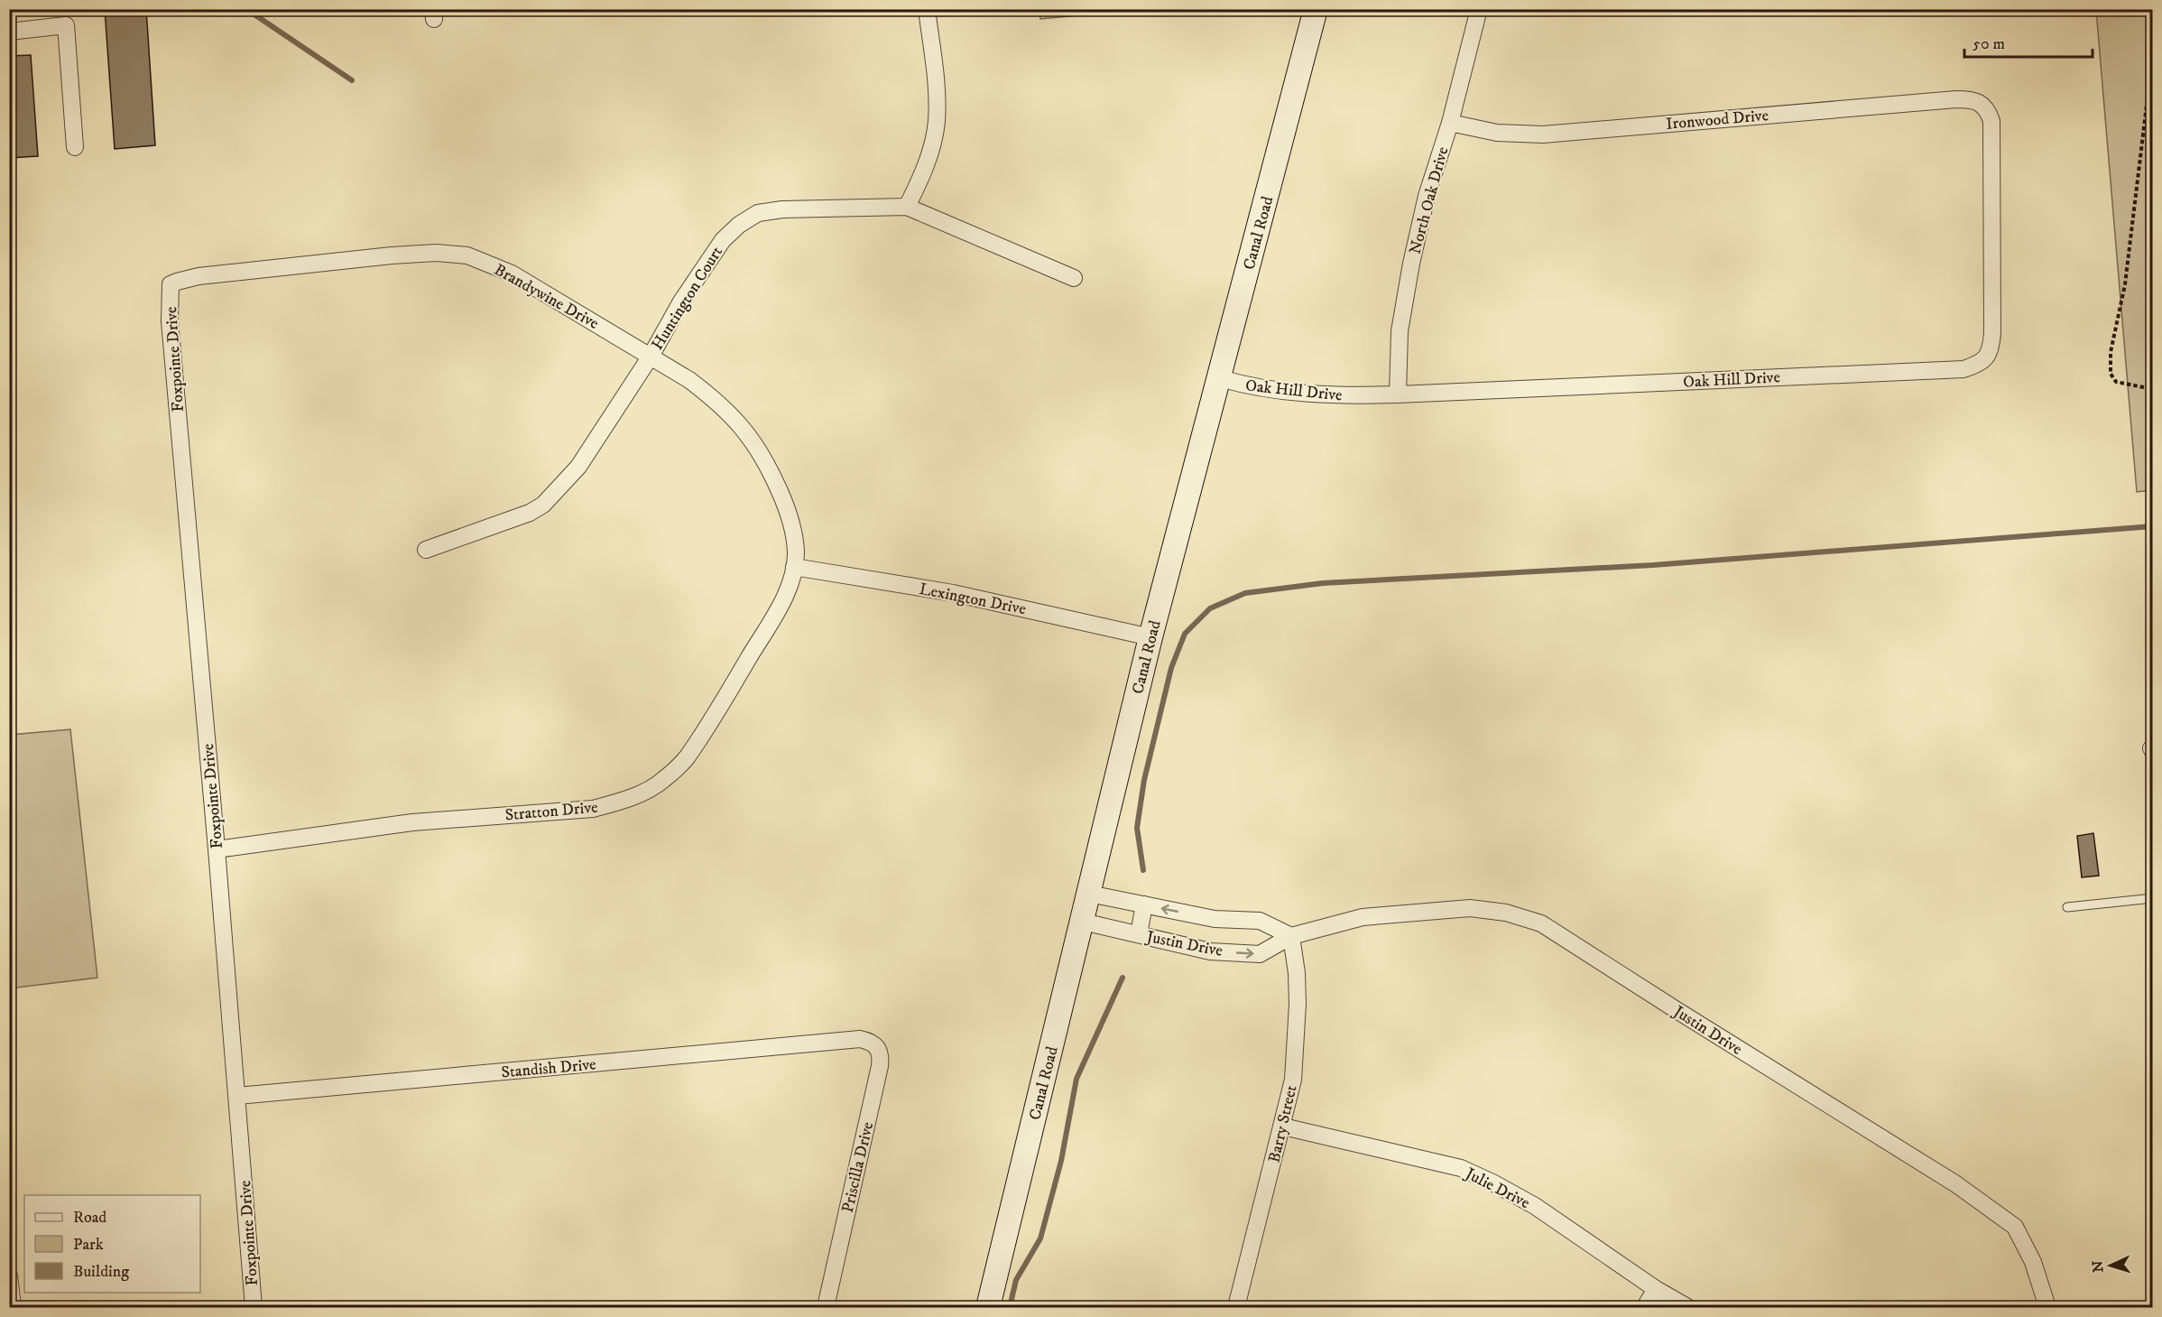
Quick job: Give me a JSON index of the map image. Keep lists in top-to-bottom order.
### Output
{
  "streets": {
    "street": [
      "Ironwood Drive",
      "North Oak Drive",
      "Canal Road",
      "Brandywine Drive",
      "Huntington Court",
      "Foxpointe Drive",
      "Oak Hill Drive",
      "Lexington Drive",
      "Stratton Drive",
      "Justin Drive",
      "Standish Drive",
      "Barry Street",
      "Priscilla Drive",
      "Julie Drive"
    ]
  },
  "crossings": [
    ["Ironwood Drive", "North Oak Drive"],
    ["Ironwood Drive", "Oak Hill Drive"],
    ["North Oak Drive", "Oak Hill Drive"],
    ["Canal Road", "Oak Hill Drive"],
    ["Canal Road", "Lexington Drive"],
    ["Canal Road", "Justin Drive"],
    ["Brandywine Drive", "Huntington Court"],
    ["Brandywine Drive", "Foxpointe Drive"],
    ["Brandywine Drive", "Lexington Drive"],
    ["Brandywine Drive", "Stratton Drive"],
    ["Foxpointe Drive", "Stratton Drive"],
    ["Foxpointe Drive", "Standish Drive"],
    ["Lexington Drive", "Stratton Drive"],
    ["Justin Drive", "Barry Street"],
    ["Standish Drive", "Priscilla Drive"],
    ["Barry Street", "Julie Drive"]
  ],
  "legend": ["Road", "Park", "Building"],
  "scale_bar": "50 m",
  "north": "left"
}
